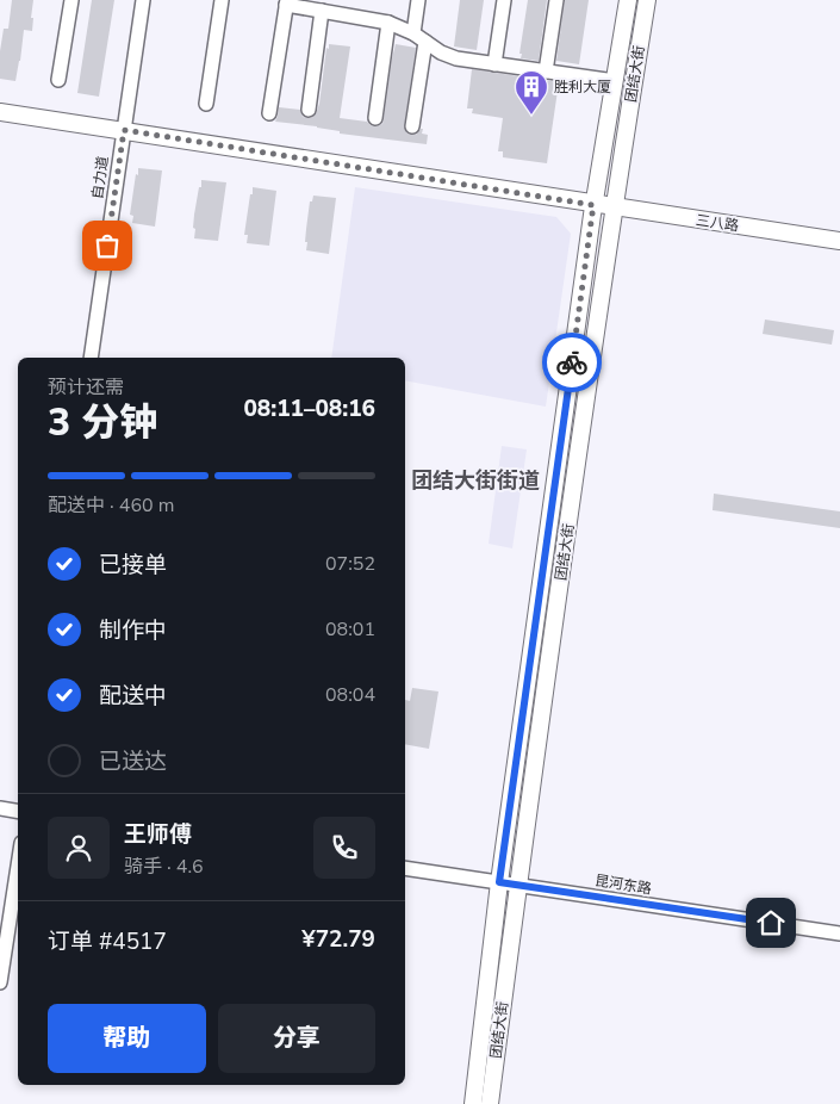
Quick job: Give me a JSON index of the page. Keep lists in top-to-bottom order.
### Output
{
  "streets": {
    "main road": ["团结大街", "三八路"],
    "street": ["自力道", "昆河东路"]
  },
  "crossings": [
    ["团结大街", "三八路"],
    ["团结大街", "昆河东路"],
    ["自力道", "三八路"]
  ],
  "districts": ["团结大街街道"],
  "places": {
    "building": ["胜利大厦"]
  },
  "page": {
    "heading": ["3 分钟", "预计还需", "08:11–08:16"],
    "panel": [
      "王师傅",
      "骑手 · 4.6",
      "订单 #4517",
      "¥72.79"
    ],
    "bar": "配送中 · 460 m",
    "list": [
      ["已接单", "07:52"],
      ["制作中", "08:01"],
      ["配送中", "08:04"],
      "已送达"
    ],
    "buttons": ["帮助", "分享"]
  }
}
